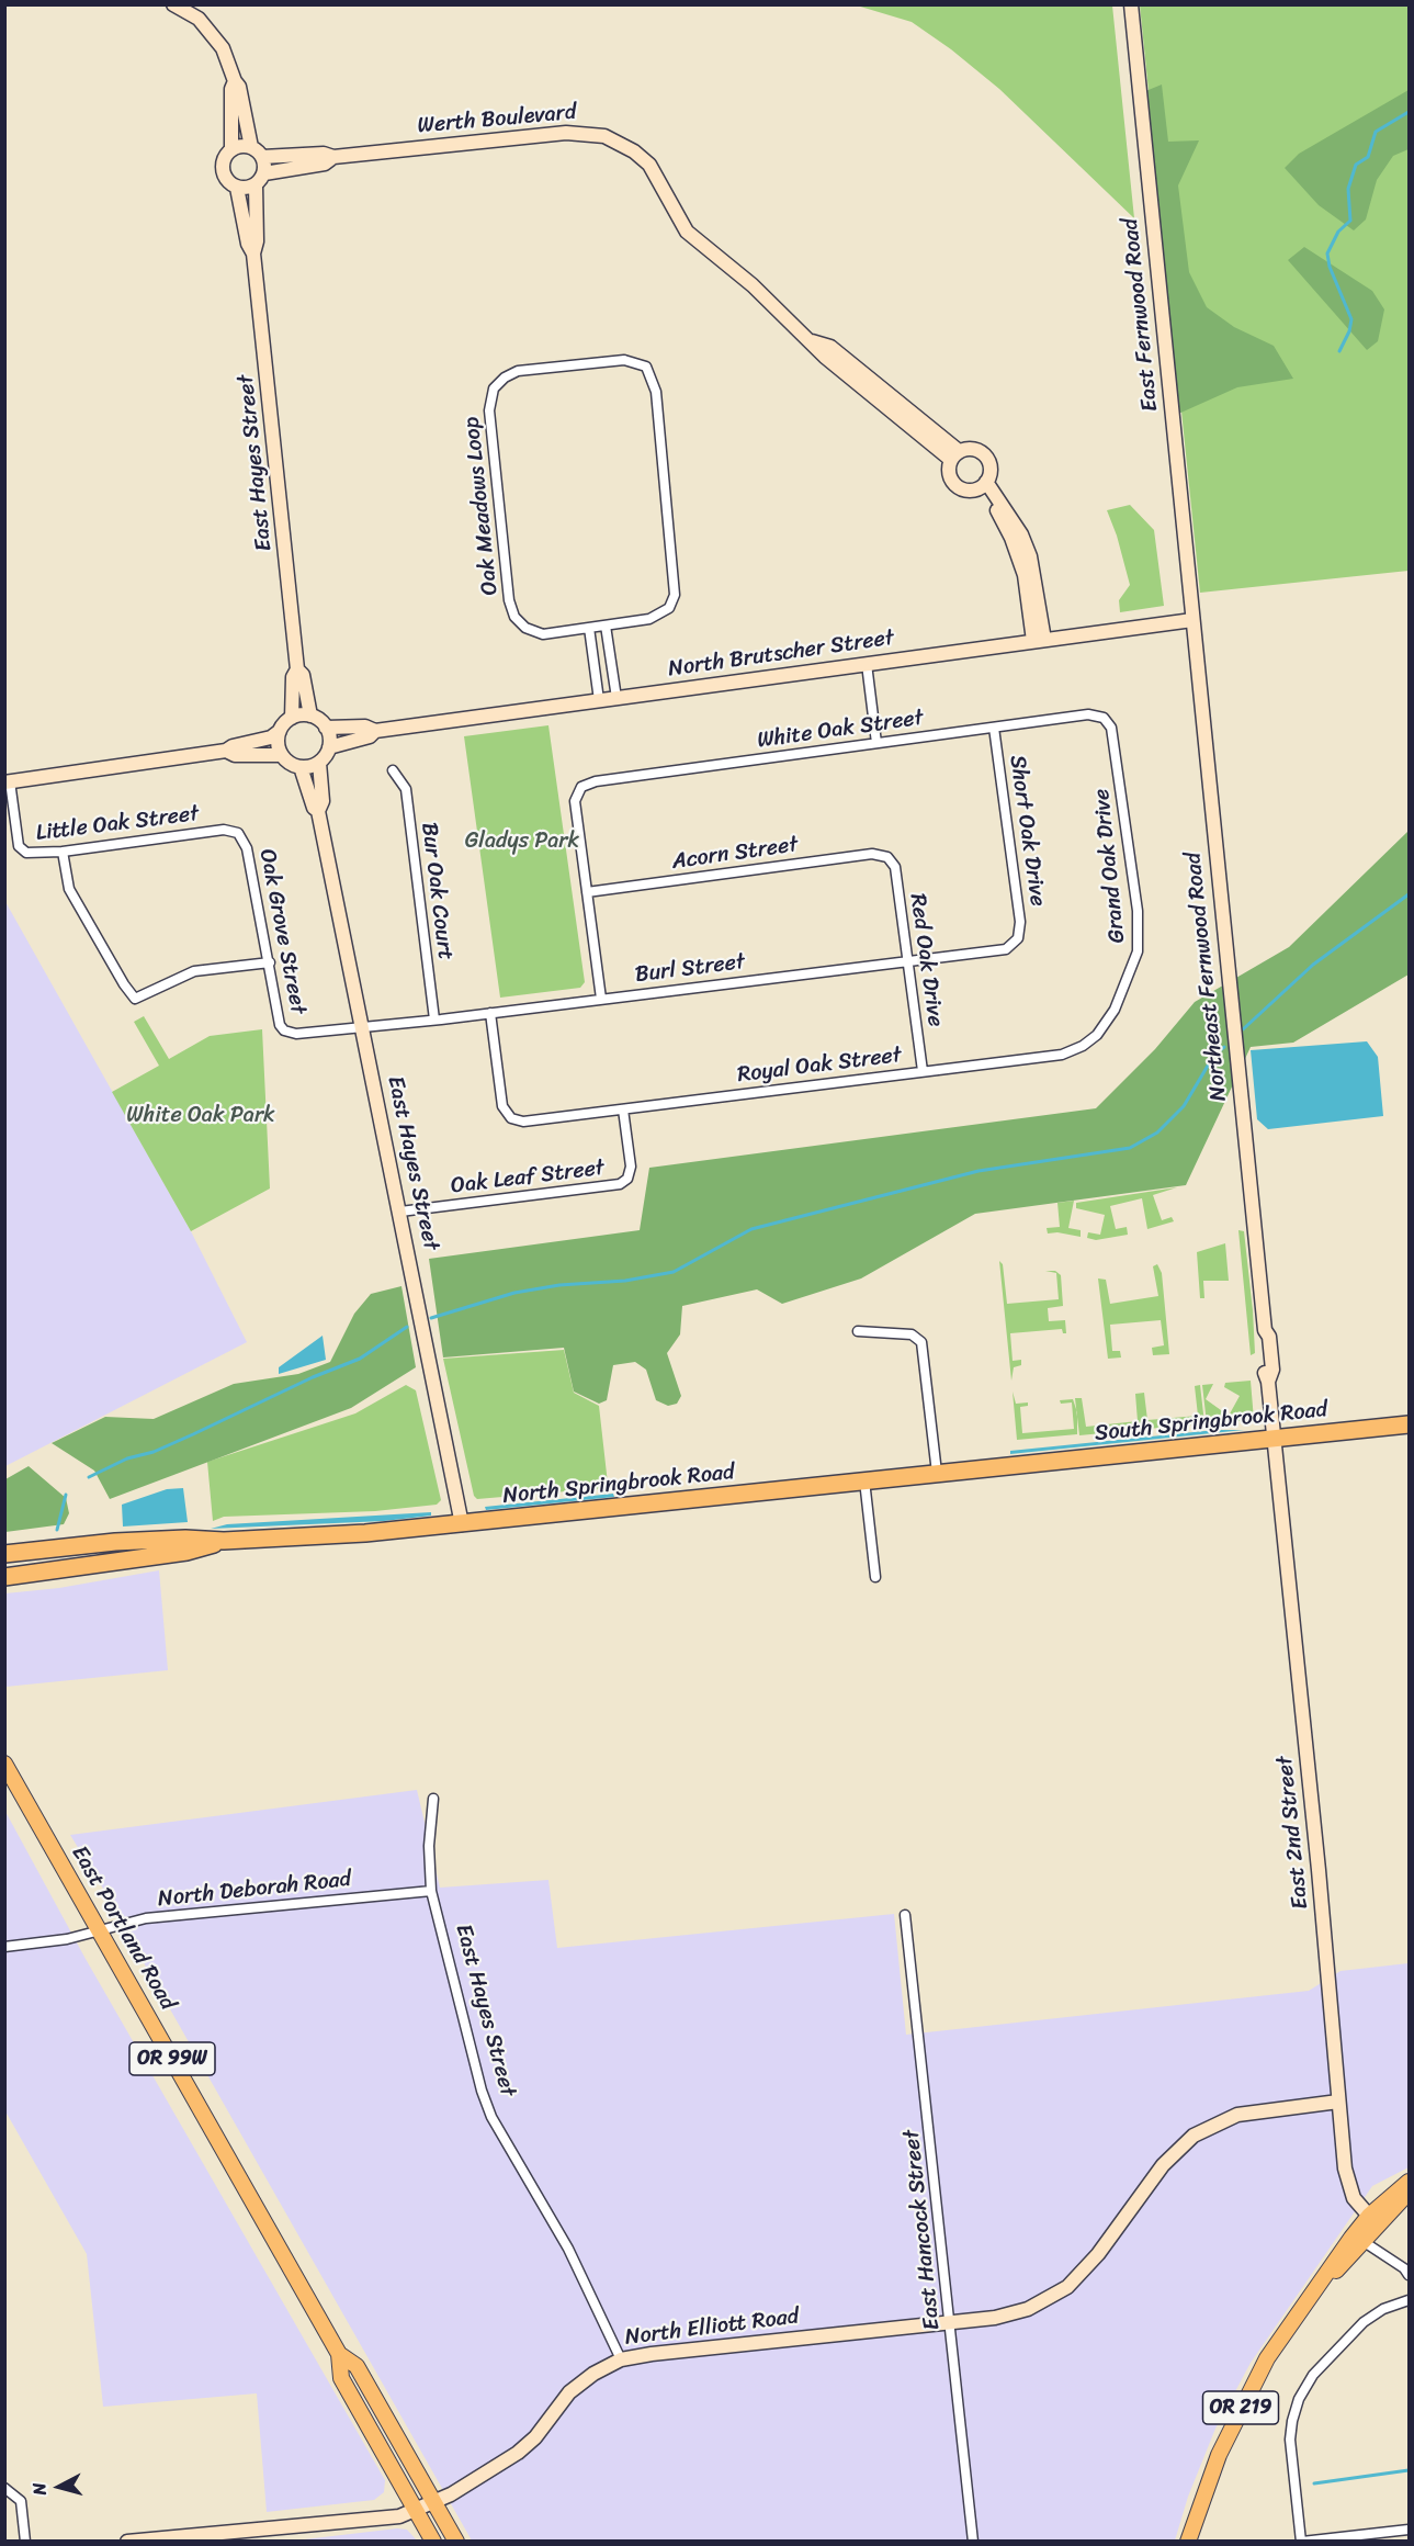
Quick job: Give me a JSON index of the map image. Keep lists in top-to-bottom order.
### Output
{
  "streets": {
    "highway": ["South Springbrook Road", "North Springbrook Road"],
    "main road": ["East Portland Road", "OR 99W", "OR 219"],
    "street": [
      "Werth Boulevard",
      "East Fernwood Road",
      "East Hayes Street",
      "Oak Meadows Loop",
      "North Brutscher Street",
      "White Oak Street",
      "Little Oak Street",
      "Short Oak Drive",
      "Acorn Street",
      "Grand Oak Drive",
      "Bur Oak Court",
      "Oak Grove Street",
      "Red Oak Drive",
      "Burl Street",
      "Northeast Fernwood Road",
      "Royal Oak Street",
      "Oak Leaf Street",
      "East 2nd Street",
      "North Deborah Road",
      "East Hancock Street",
      "North Elliott Road"
    ]
  },
  "crossings": [
    ["Werth Boulevard", "East Hayes Street"],
    ["Werth Boulevard", "North Brutscher Street"],
    ["East Fernwood Road", "North Brutscher Street"],
    ["East Fernwood Road", "Northeast Fernwood Road"],
    ["East Hayes Street", "North Brutscher Street"],
    ["East Hayes Street", "Oak Grove Street"],
    ["East Hayes Street", "Burl Street"],
    ["East Hayes Street", "Oak Leaf Street"],
    ["East Hayes Street", "North Springbrook Road"],
    ["East Hayes Street", "North Deborah Road"],
    ["East Hayes Street", "North Elliott Road"],
    ["North Brutscher Street", "Northeast Fernwood Road"],
    ["White Oak Street", "Short Oak Drive"],
    ["White Oak Street", "Acorn Street"],
    ["White Oak Street", "Grand Oak Drive"],
    ["Little Oak Street", "Oak Grove Street"],
    ["Short Oak Drive", "Burl Street"],
    ["Acorn Street", "Red Oak Drive"],
    ["Grand Oak Drive", "Royal Oak Street"],
    ["Bur Oak Court", "Burl Street"],
    ["Oak Grove Street", "Burl Street"],
    ["Red Oak Drive", "Burl Street"],
    ["Red Oak Drive", "Royal Oak Street"],
    ["Burl Street", "Royal Oak Street"],
    ["Northeast Fernwood Road", "South Springbrook Road"],
    ["Northeast Fernwood Road", "East 2nd Street"],
    ["Royal Oak Street", "Oak Leaf Street"],
    ["South Springbrook Road", "North Springbrook Road"],
    ["South Springbrook Road", "East 2nd Street"],
    ["East 2nd Street", "North Elliott Road"],
    ["East 2nd Street", "OR 219"],
    ["North Deborah Road", "East Portland Road"],
    ["East Portland Road", "North Elliott Road"],
    ["East Hancock Street", "North Elliott Road"]
  ],
  "parks": ["Gladys Park", "White Oak Park"],
  "north": "left"
}
